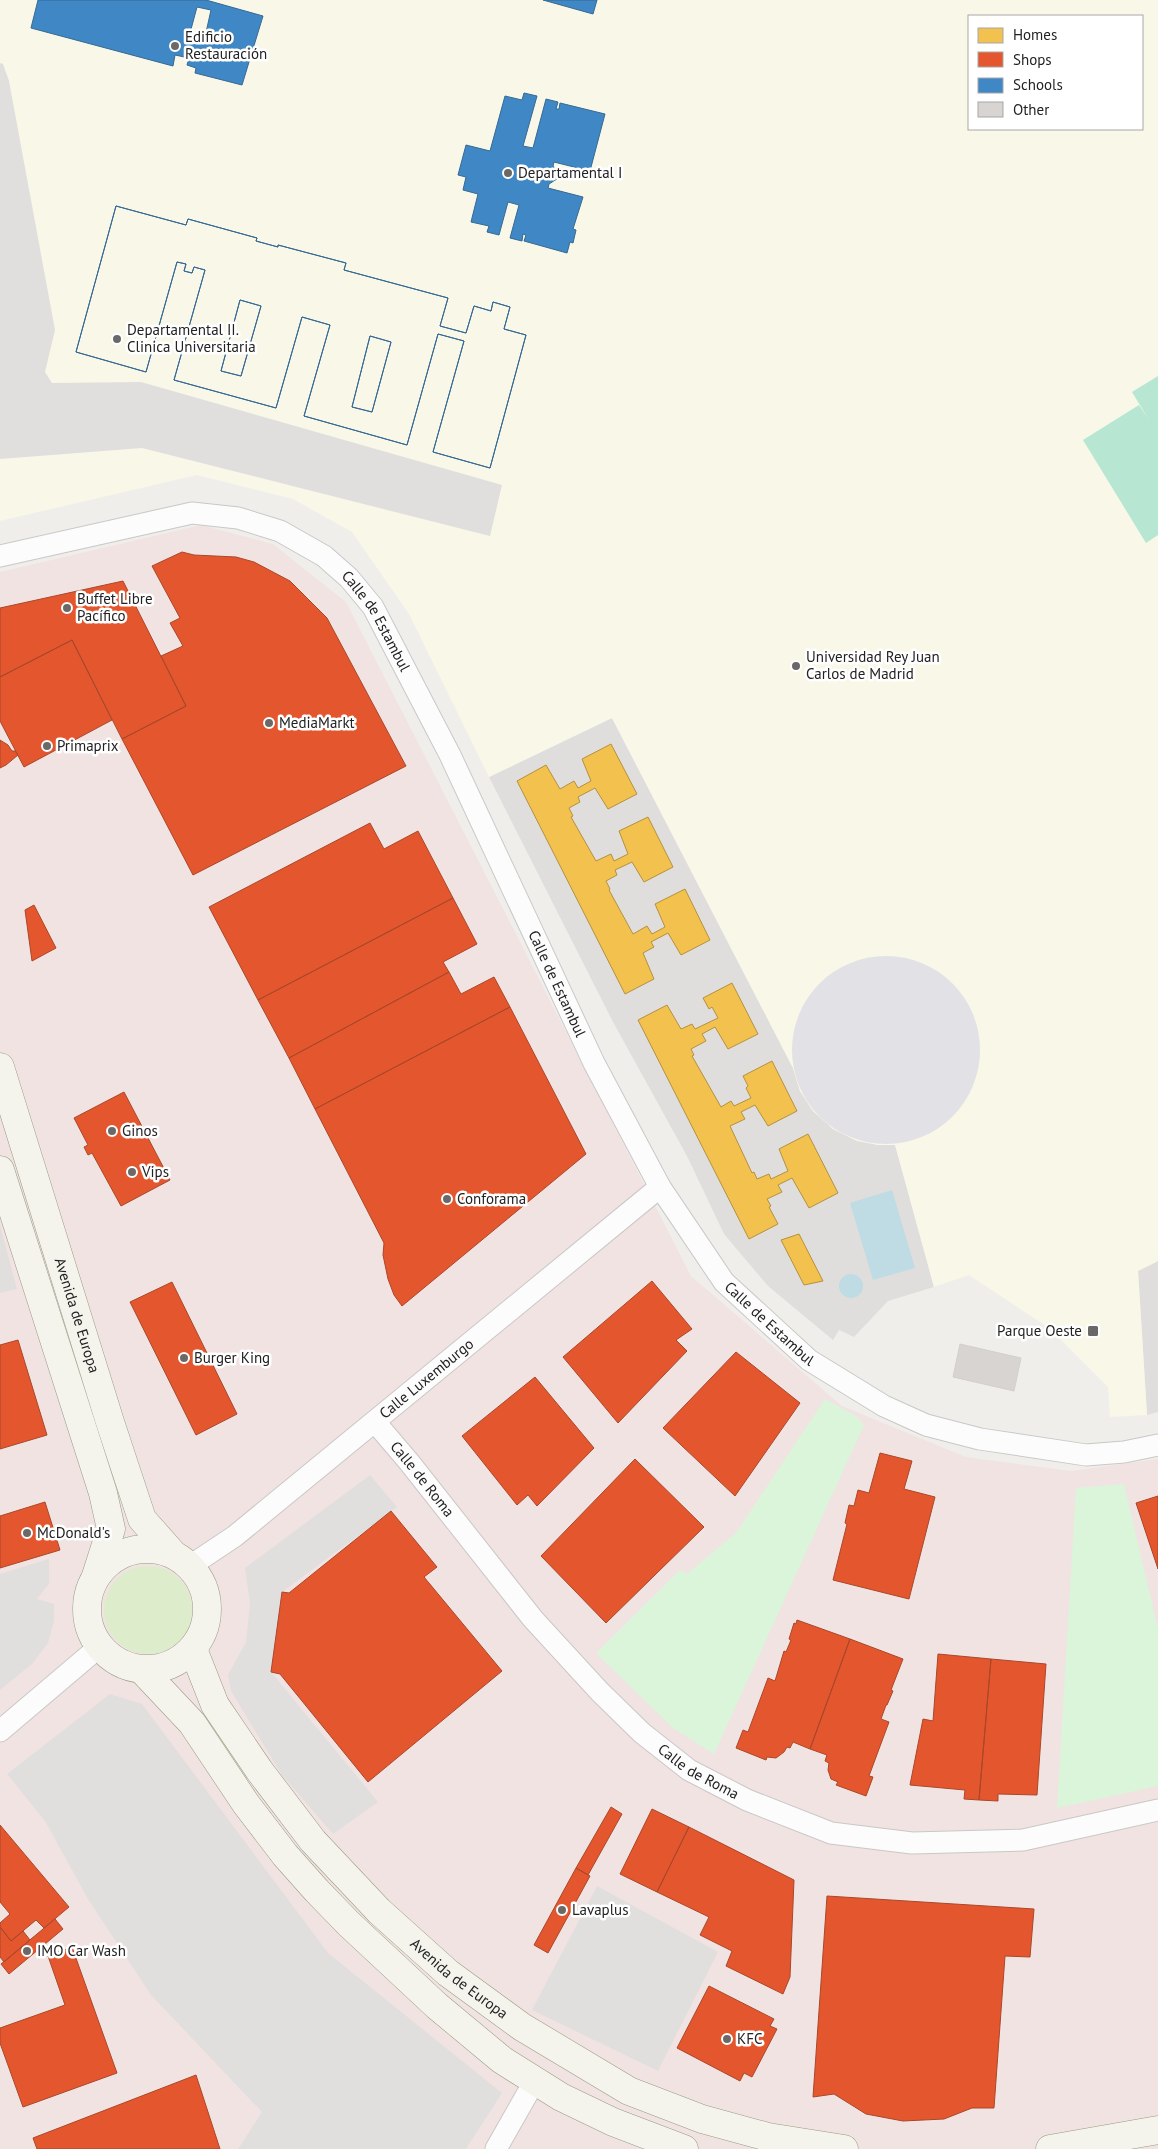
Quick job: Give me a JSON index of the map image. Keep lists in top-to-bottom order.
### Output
{
  "streets": {
    "street": [
      "Calle de Estambul",
      "Avenida de Europa",
      "Calle Luxemburgo",
      "Calle de Roma"
    ]
  },
  "crossings": [
    ["Calle de Estambul", "Calle Luxemburgo"],
    ["Avenida de Europa", "Calle Luxemburgo"],
    ["Calle Luxemburgo", "Calle de Roma"]
  ],
  "places": {
    "other": [
      "Edificio Restauración",
      "Departamental I",
      "Departamental II. Clinica Universitaria",
      "Buffet Libre Pacífico",
      "Universidad Rey Juan Carlos de Madrid",
      "MediaMarkt",
      "Primaprix",
      "Ginos",
      "Vips",
      "Conforama",
      "Burger King",
      "McDonald's",
      "Lavaplus",
      "IMO Car Wash",
      "KFC"
    ],
    "transit": ["Parque Oeste"]
  },
  "legend": [
    "Homes",
    "Shops",
    "Schools",
    "Other"
  ]
}
